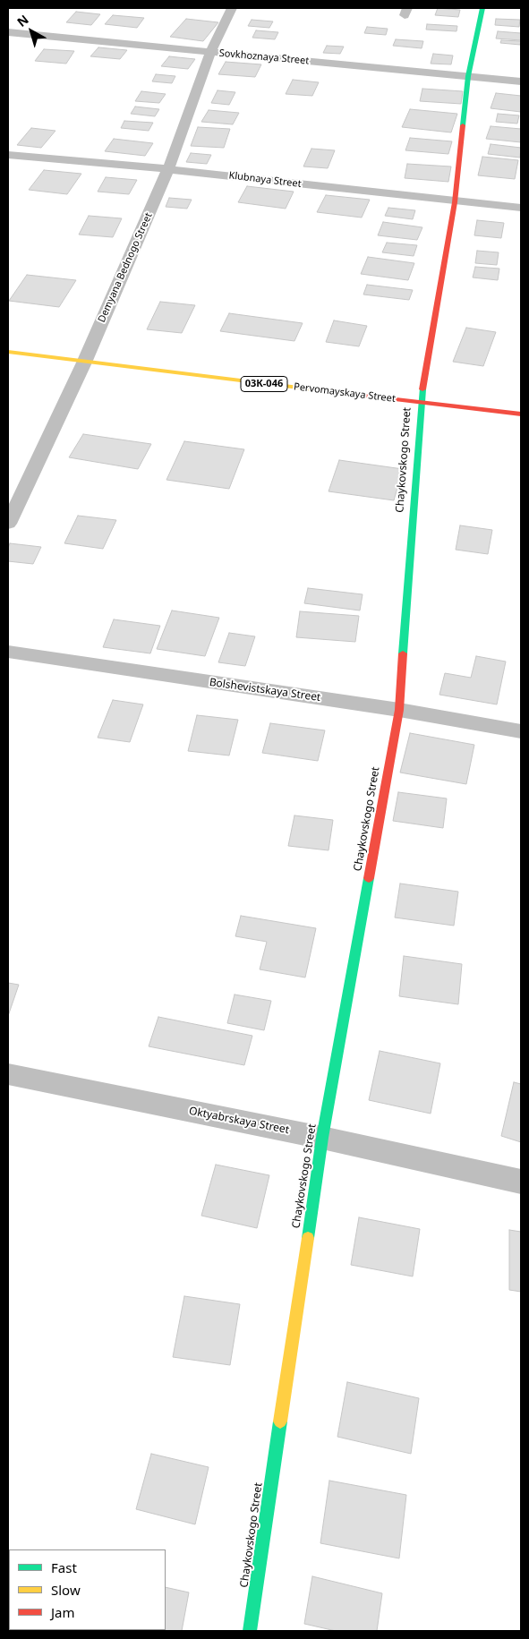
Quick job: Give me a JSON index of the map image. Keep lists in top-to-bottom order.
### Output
{
  "streets": {
    "street": [
      "Sovkhoznaya Street",
      "Klubnaya Street",
      "Demyana Bednogo Street",
      "03К-046",
      "Pervomayskaya Street",
      "Chaykovskogo Street",
      "Bolshevistskaya Street",
      "Oktyabrskaya Street"
    ]
  },
  "crossings": [
    ["Sovkhoznaya Street", "Demyana Bednogo Street"],
    ["Sovkhoznaya Street", "Chaykovskogo Street"],
    ["Klubnaya Street", "Demyana Bednogo Street"],
    ["Klubnaya Street", "Chaykovskogo Street"],
    ["Demyana Bednogo Street", "Pervomayskaya Street"],
    ["Pervomayskaya Street", "Chaykovskogo Street"],
    ["Chaykovskogo Street", "Bolshevistskaya Street"],
    ["Chaykovskogo Street", "Oktyabrskaya Street"]
  ],
  "legend": ["Fast", "Slow", "Jam"],
  "north": "top left"
}
